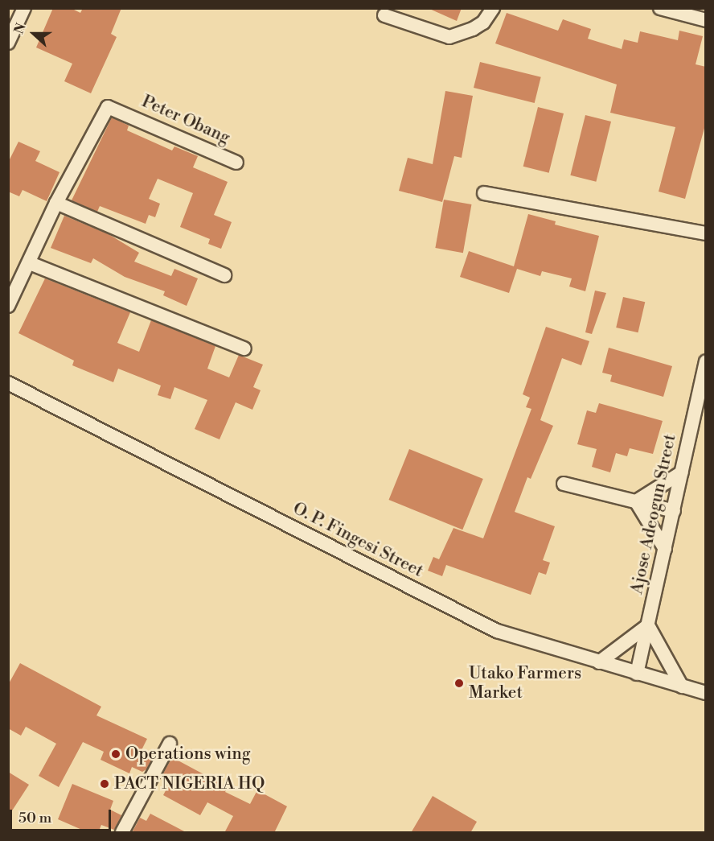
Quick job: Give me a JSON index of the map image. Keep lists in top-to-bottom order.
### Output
{
  "streets": {
    "street": ["Peter Obang", "Ajose Adeogun Street", "O. P. Fingesi Street"]
  },
  "crossings": [
    ["Ajose Adeogun Street", "O. P. Fingesi Street"]
  ],
  "places": ["Utako Farmers Market", "Operations wing", "PACT NIGERIA HQ"],
  "scale_bar": "50 m",
  "north": "left"
}
